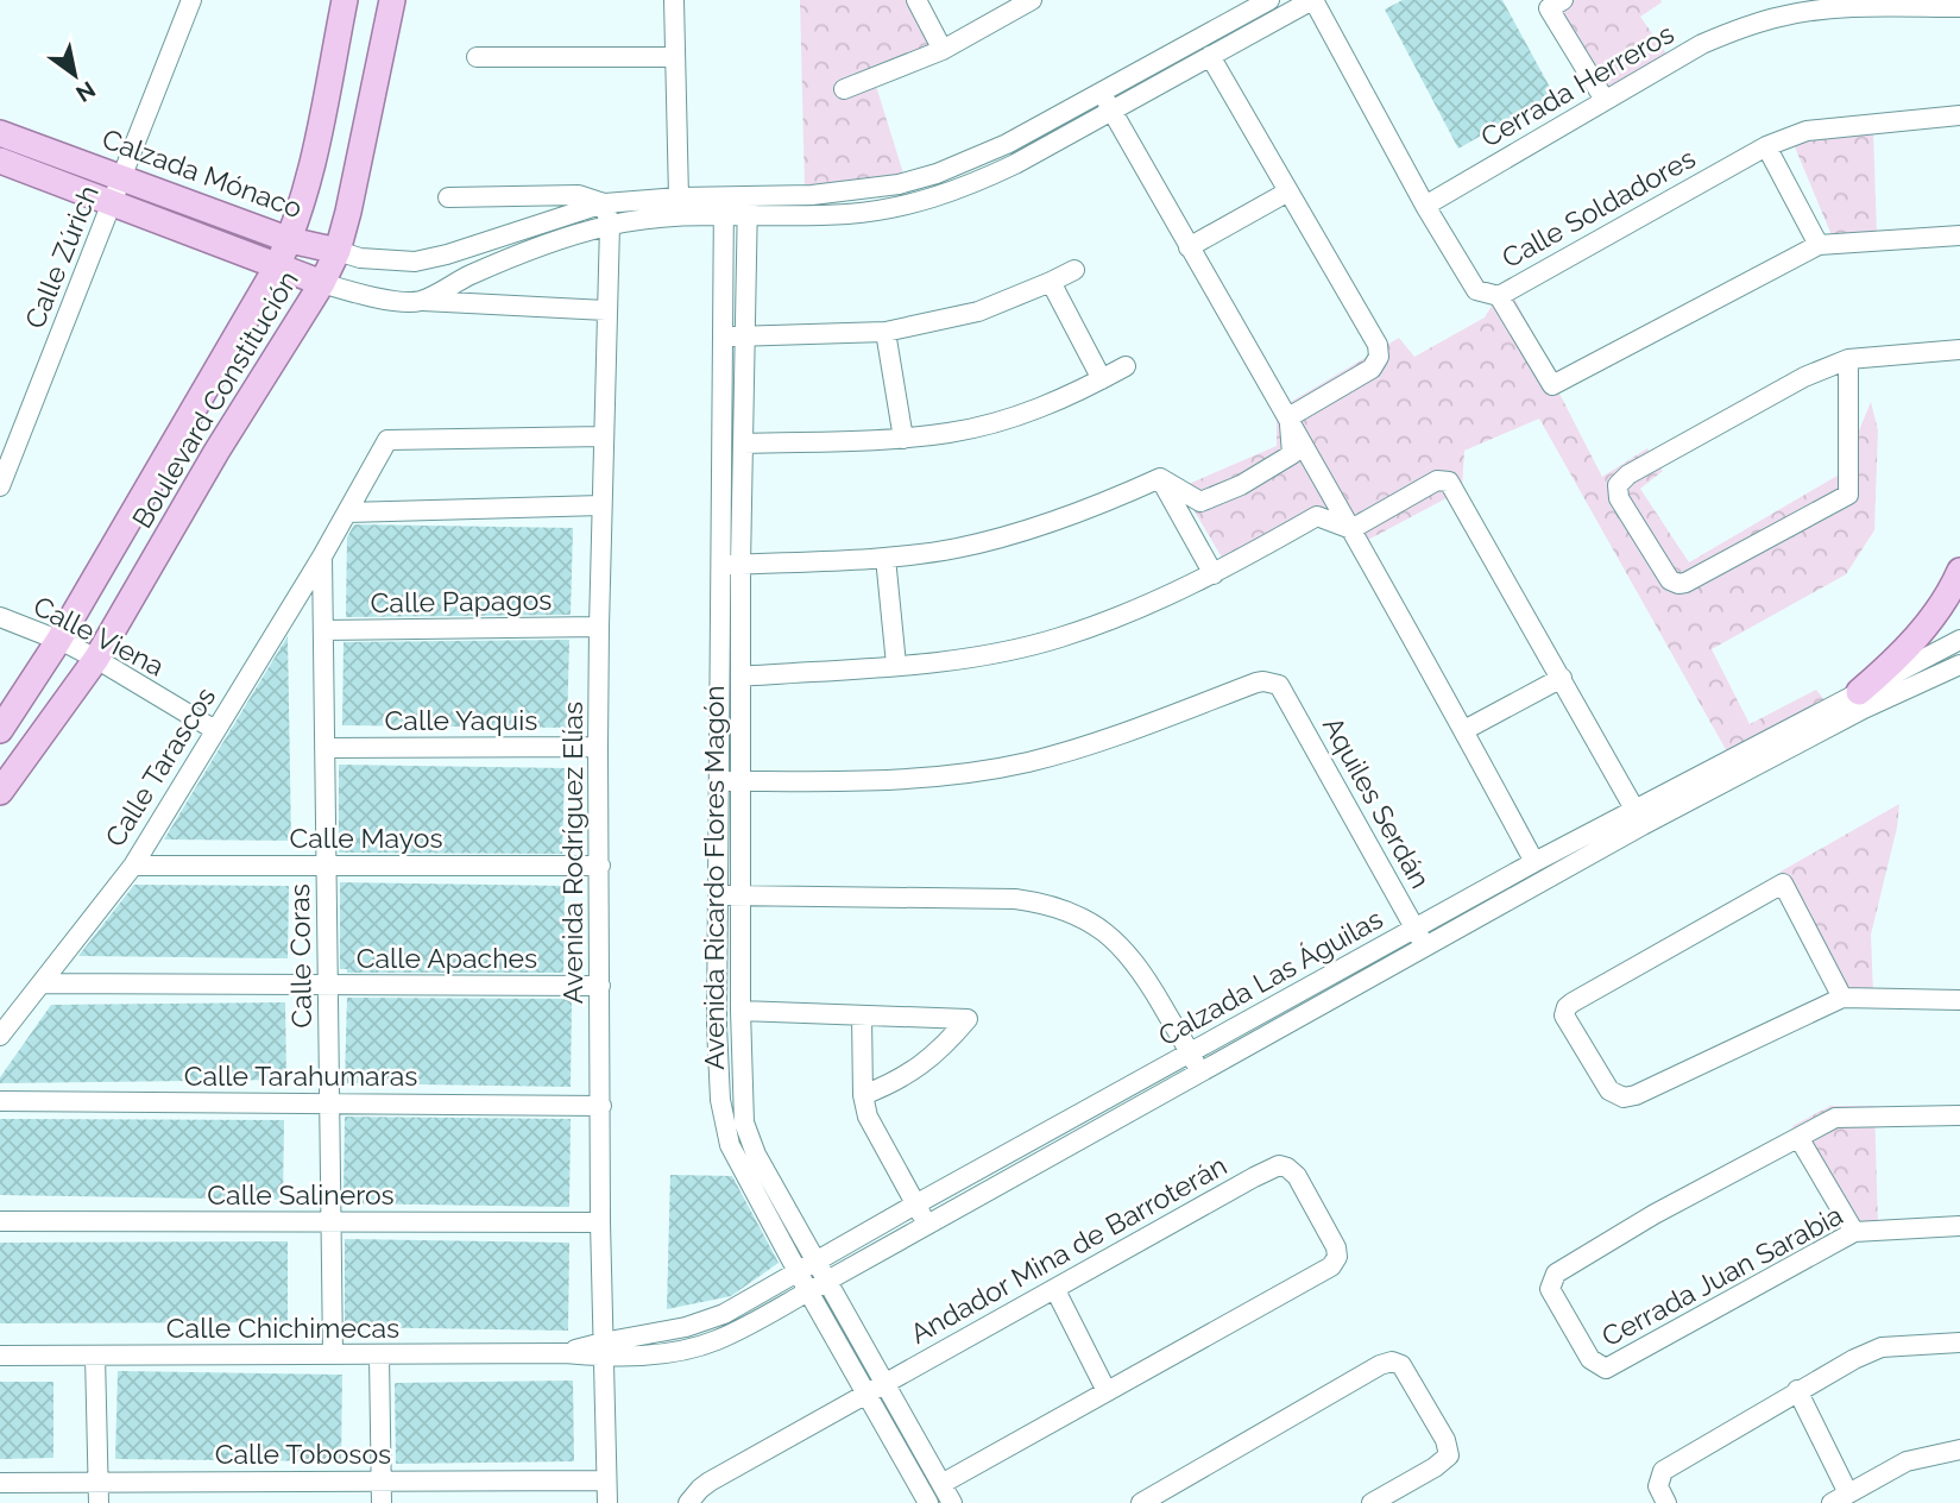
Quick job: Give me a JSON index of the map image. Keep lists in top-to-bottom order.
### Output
{
  "streets": {
    "main road": ["Calzada Mónaco", "Boulevard Constitución"],
    "street": [
      "Cerrada Herreros",
      "Calle Soldadores",
      "Calle Zúrich",
      "Calle Papagos",
      "Calle Viena",
      "Calle Yaquis",
      "Calle Tarascos",
      "Aquiles Serdán",
      "Calle Mayos",
      "Avenida Rodríguez Elías",
      "Avenida Ricardo Flores Magón",
      "Calle Coras",
      "Calle Apaches",
      "Calzada Las Águilas",
      "Calle Tarahumaras",
      "Calle Salineros",
      "Andador Mina de Barroterán",
      "Cerrada Juan Sarabia",
      "Calle Chichimecas",
      "Calle Tobosos"
    ]
  },
  "crossings": [
    ["Calzada Mónaco", "Calle Zúrich"],
    ["Calzada Mónaco", "Boulevard Constitución"],
    ["Boulevard Constitución", "Calle Viena"],
    ["Calle Papagos", "Avenida Rodríguez Elías"],
    ["Calle Papagos", "Calle Coras"],
    ["Calle Viena", "Calle Tarascos"],
    ["Calle Yaquis", "Avenida Rodríguez Elías"],
    ["Calle Yaquis", "Calle Coras"],
    ["Calle Tarascos", "Calle Mayos"],
    ["Calle Tarascos", "Avenida Rodríguez Elías"],
    ["Calle Tarascos", "Calle Coras"],
    ["Calle Tarascos", "Calle Apaches"],
    ["Aquiles Serdán", "Avenida Ricardo Flores Magón"],
    ["Aquiles Serdán", "Calzada Las Águilas"],
    ["Calle Mayos", "Avenida Rodríguez Elías"],
    ["Calle Mayos", "Calle Coras"],
    ["Avenida Rodríguez Elías", "Calle Apaches"],
    ["Avenida Rodríguez Elías", "Calzada Las Águilas"],
    ["Avenida Rodríguez Elías", "Calle Tarahumaras"],
    ["Avenida Rodríguez Elías", "Calle Salineros"],
    ["Avenida Rodríguez Elías", "Calle Chichimecas"],
    ["Avenida Rodríguez Elías", "Calle Tobosos"],
    ["Avenida Ricardo Flores Magón", "Calzada Las Águilas"],
    ["Avenida Ricardo Flores Magón", "Andador Mina de Barroterán"],
    ["Calle Coras", "Calle Apaches"],
    ["Calle Coras", "Calle Tarahumaras"],
    ["Calle Coras", "Calle Salineros"],
    ["Calle Coras", "Calle Chichimecas"],
    ["Calzada Las Águilas", "Calle Chichimecas"]
  ],
  "north": "bottom right"
}
